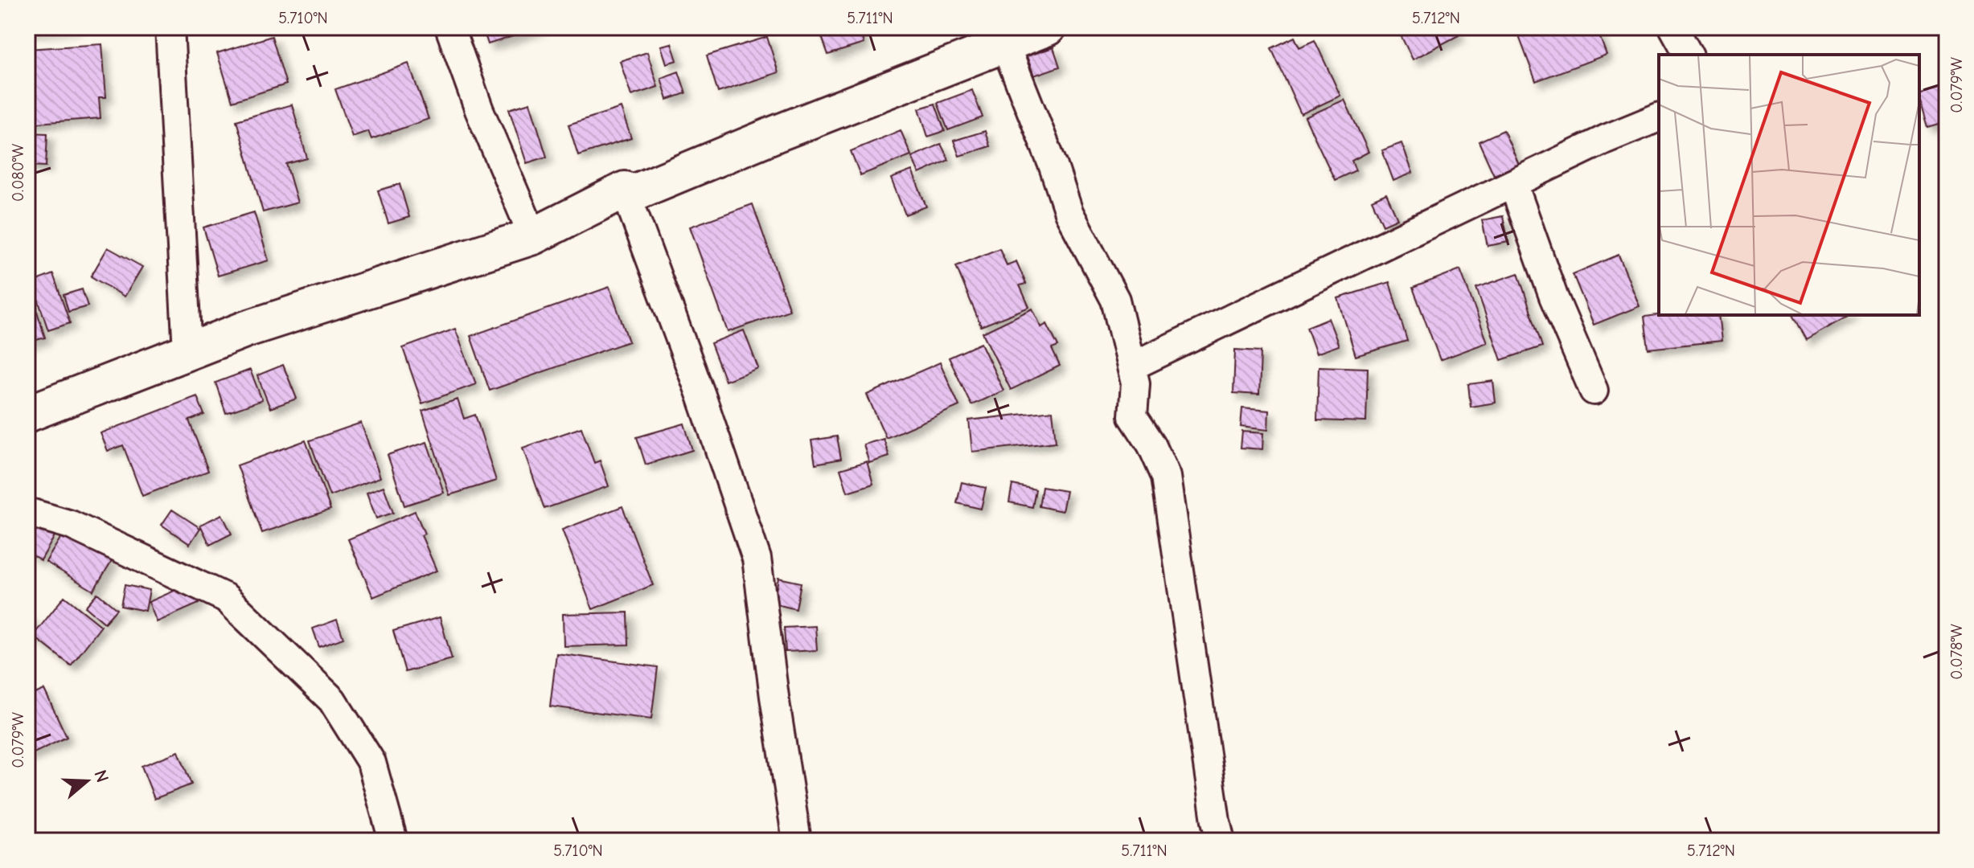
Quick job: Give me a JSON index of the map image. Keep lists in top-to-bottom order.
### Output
{
  "north": "right",
  "coordinates": [
    "5.710°N",
    "5.711°N",
    "5.712°N",
    "0.079°W",
    "0.080°W",
    "0.078°W"
  ]
}
